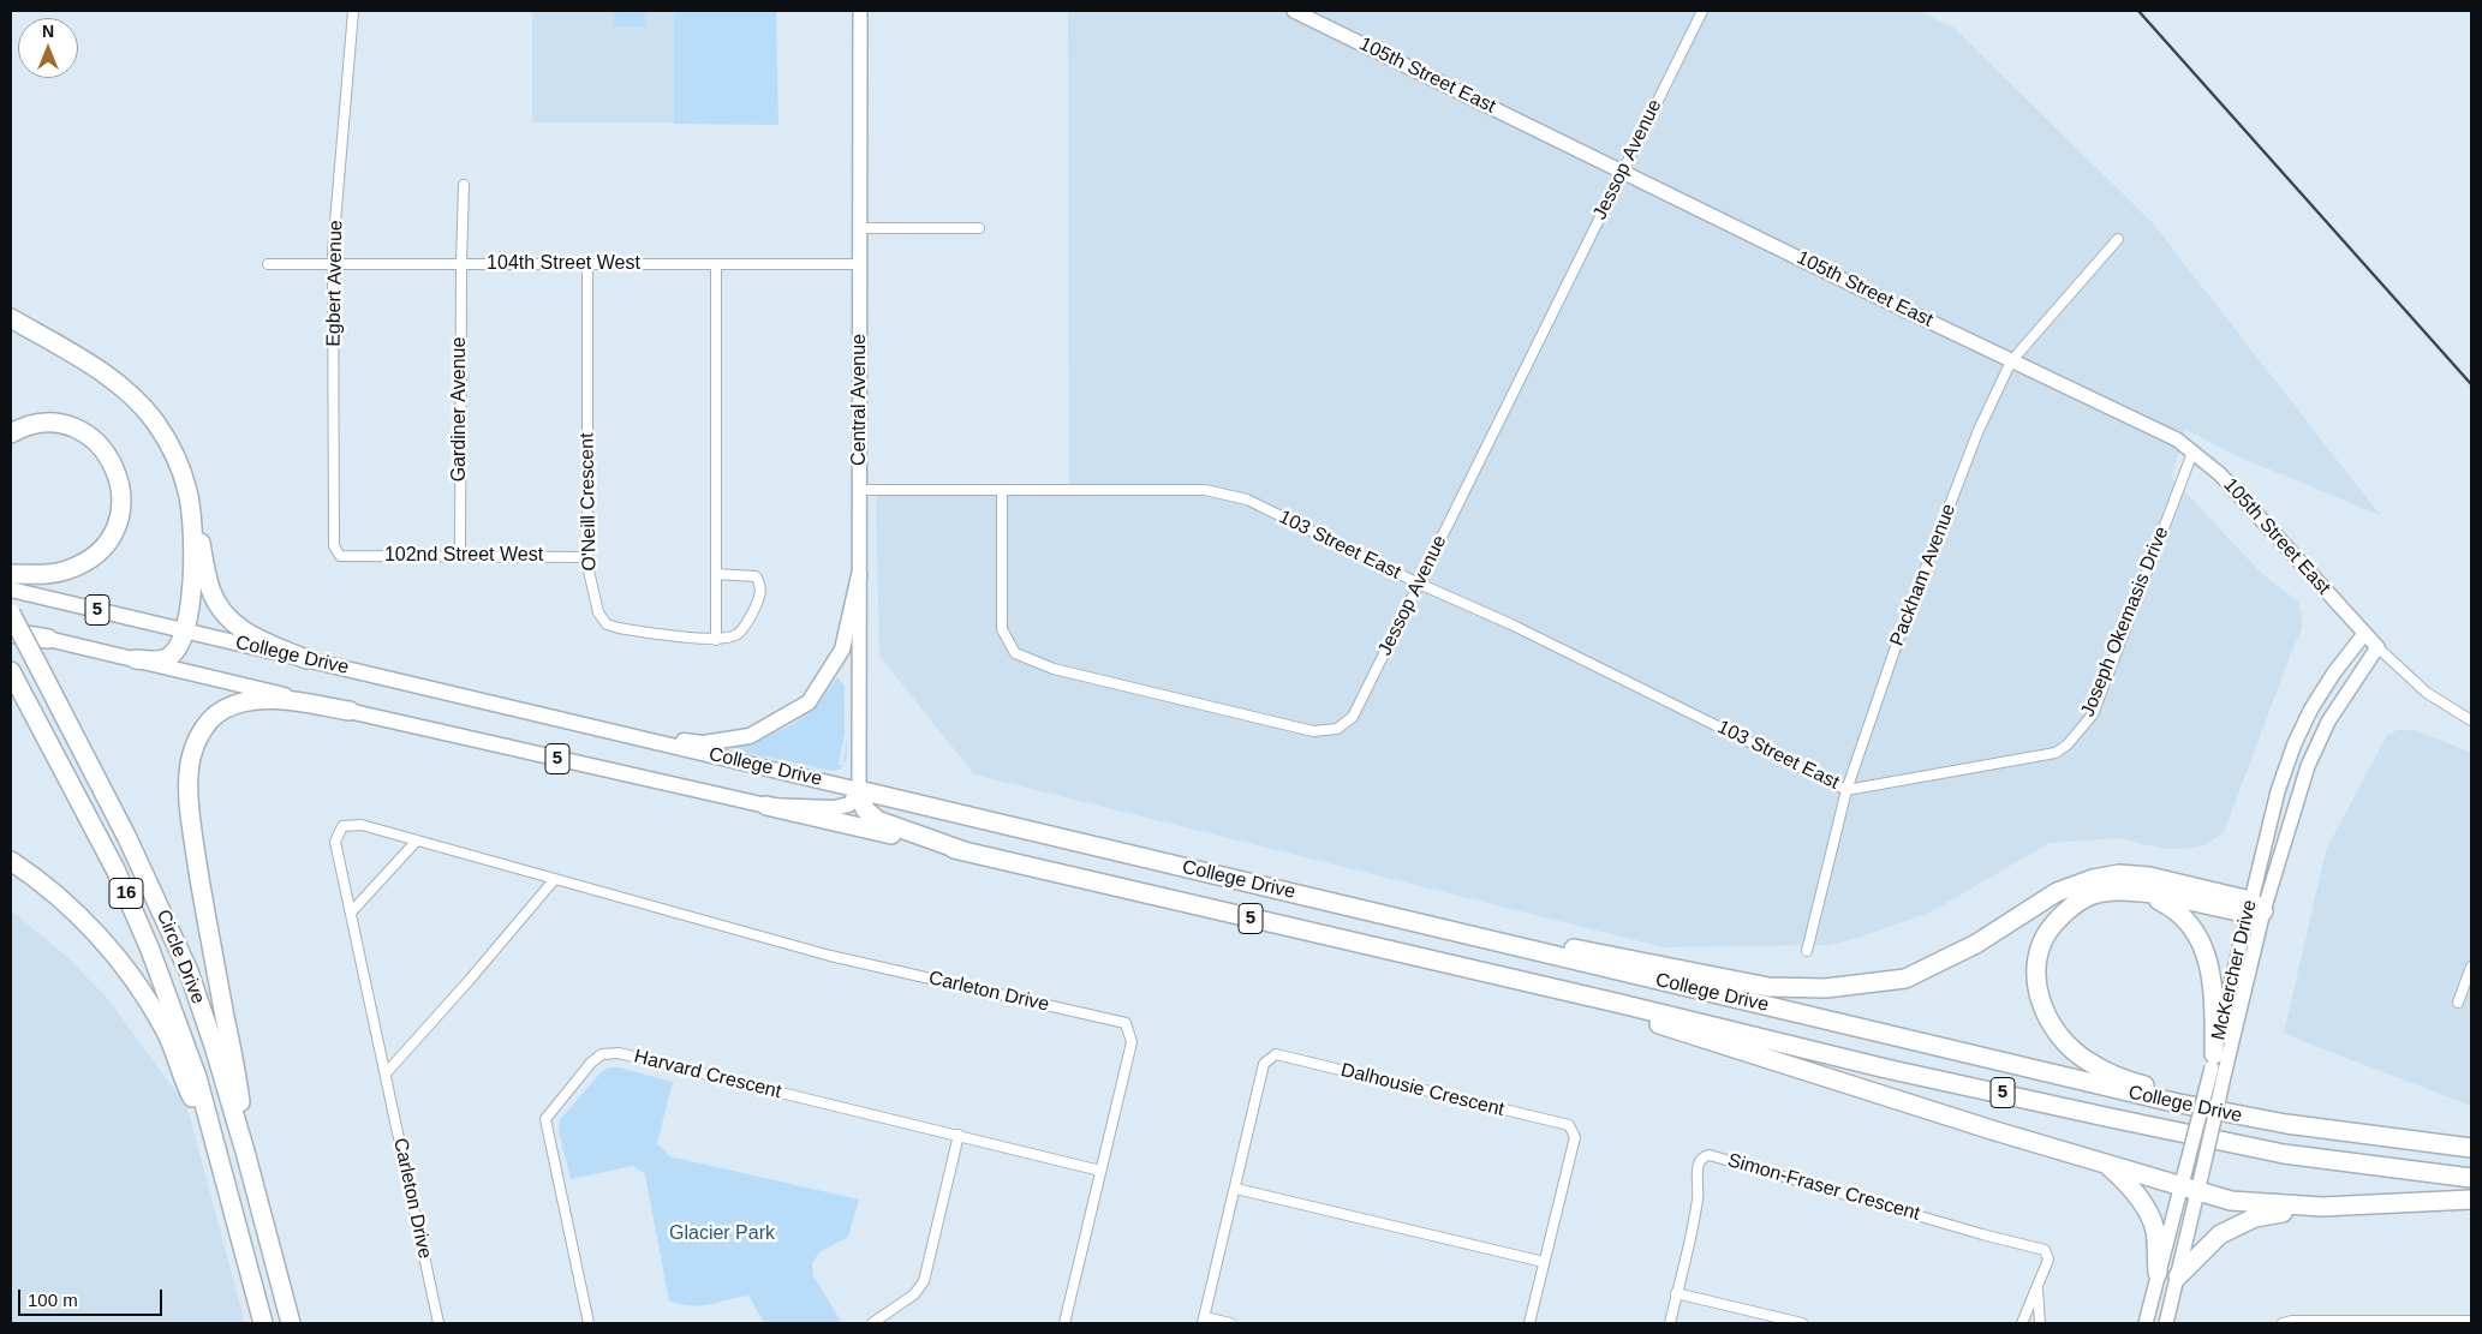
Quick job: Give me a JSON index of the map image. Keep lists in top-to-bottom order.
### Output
{
  "streets": {
    "highway": [
      "5",
      "College Drive",
      "16",
      "Circle Drive"
    ],
    "street": [
      "105th Street East",
      "Jessop Avenue",
      "104th Street West",
      "Egbert Avenue",
      "Central Avenue",
      "Gardiner Avenue",
      "O'Neill Crescent",
      "103 Street East",
      "102nd Street West",
      "Packham Avenue",
      "Joseph Okemasis Drive",
      "McKercher Drive",
      "Carleton Drive",
      "Harvard Crescent",
      "Dalhousie Crescent",
      "Simon-Fraser Crescent"
    ]
  },
  "crossings": [
    ["105th Street East", "Jessop Avenue"],
    ["105th Street East", "Packham Avenue"],
    ["105th Street East", "Joseph Okemasis Drive"],
    ["105th Street East", "McKercher Drive"],
    ["Jessop Avenue", "103 Street East"],
    ["104th Street West", "Egbert Avenue"],
    ["104th Street West", "Central Avenue"],
    ["104th Street West", "Gardiner Avenue"],
    ["104th Street West", "O'Neill Crescent"],
    ["Egbert Avenue", "102nd Street West"],
    ["Central Avenue", "103 Street East"],
    ["Central Avenue", "College Drive"],
    ["Gardiner Avenue", "102nd Street West"],
    ["O'Neill Crescent", "102nd Street West"],
    ["103 Street East", "Packham Avenue"],
    ["103 Street East", "Joseph Okemasis Drive"],
    ["Packham Avenue", "Joseph Okemasis Drive"],
    ["Carleton Drive", "Harvard Crescent"]
  ],
  "parks": ["Glacier Park"],
  "scale_bar": "100 m",
  "north": "top"
}
